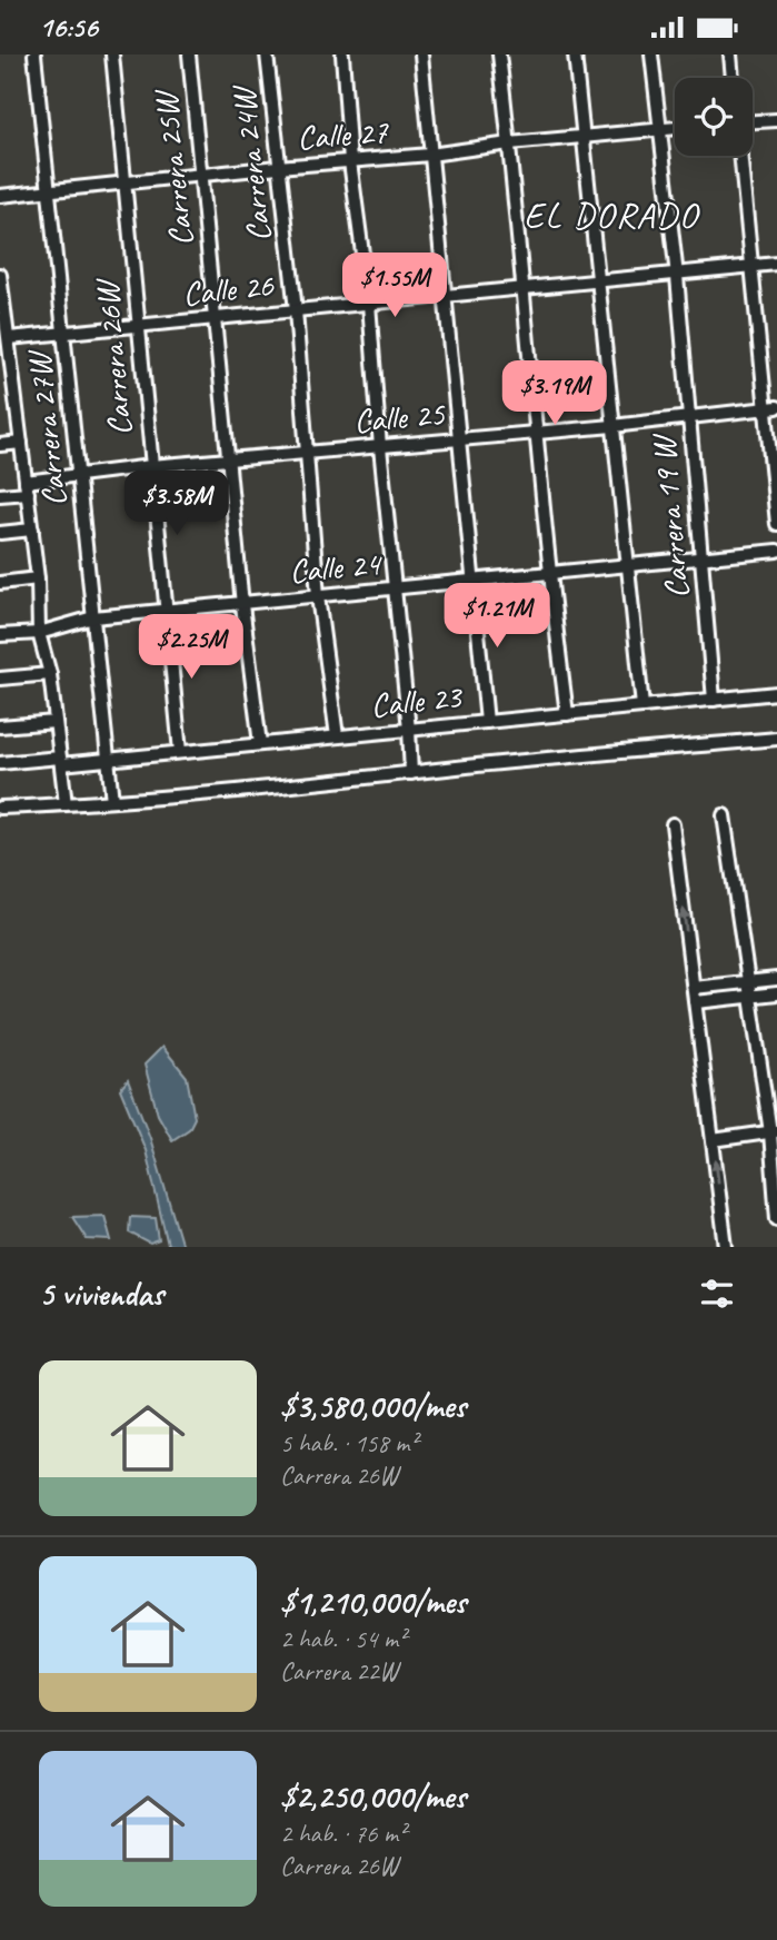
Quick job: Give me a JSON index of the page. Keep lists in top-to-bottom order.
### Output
{
  "streets": {
    "street": [
      "Calle 27",
      "Carrera 24W",
      "Carrera 25W",
      "Calle 26",
      "Carrera 26W",
      "Calle 25",
      "Carrera 27W",
      "Carrera 19 W",
      "Calle 24",
      "Calle 23"
    ]
  },
  "crossings": [
    ["Calle 27", "Carrera 24W"],
    ["Calle 27", "Carrera 25W"],
    ["Calle 27", "Carrera 26W"],
    ["Calle 27", "Carrera 27W"],
    ["Calle 27", "Carrera 19 W"],
    ["Carrera 24W", "Calle 26"],
    ["Carrera 24W", "Calle 25"],
    ["Carrera 24W", "Calle 24"],
    ["Carrera 24W", "Calle 23"],
    ["Carrera 25W", "Calle 26"],
    ["Carrera 25W", "Calle 25"],
    ["Carrera 25W", "Calle 24"],
    ["Carrera 25W", "Calle 23"],
    ["Calle 26", "Carrera 26W"],
    ["Calle 26", "Carrera 27W"],
    ["Calle 26", "Carrera 19 W"],
    ["Carrera 26W", "Calle 25"],
    ["Carrera 26W", "Calle 24"],
    ["Carrera 26W", "Calle 23"],
    ["Calle 25", "Carrera 27W"],
    ["Calle 25", "Carrera 19 W"],
    ["Carrera 27W", "Calle 24"],
    ["Carrera 27W", "Calle 23"],
    ["Carrera 19 W", "Calle 24"],
    ["Carrera 19 W", "Calle 23"]
  ],
  "districts": ["EL DORADO"],
  "page": {
    "status": "16:56",
    "price": [
      "$1.55M",
      "$3.19M",
      "$3.58M",
      "$1.21M",
      "$2.25M"
    ],
    "heading": "5 viviendas",
    "list": [
      {
        "name": "$3,580,000/mes",
        "note": "5 hab. · 158 m² · Carrera 26W"
      },
      {
        "name": "$1,210,000/mes",
        "note": "2 hab. · 54 m² · Carrera 22W"
      },
      {
        "name": "$2,250,000/mes",
        "note": "2 hab. · 76 m² · Carrera 26W"
      }
    ]
  }
}
